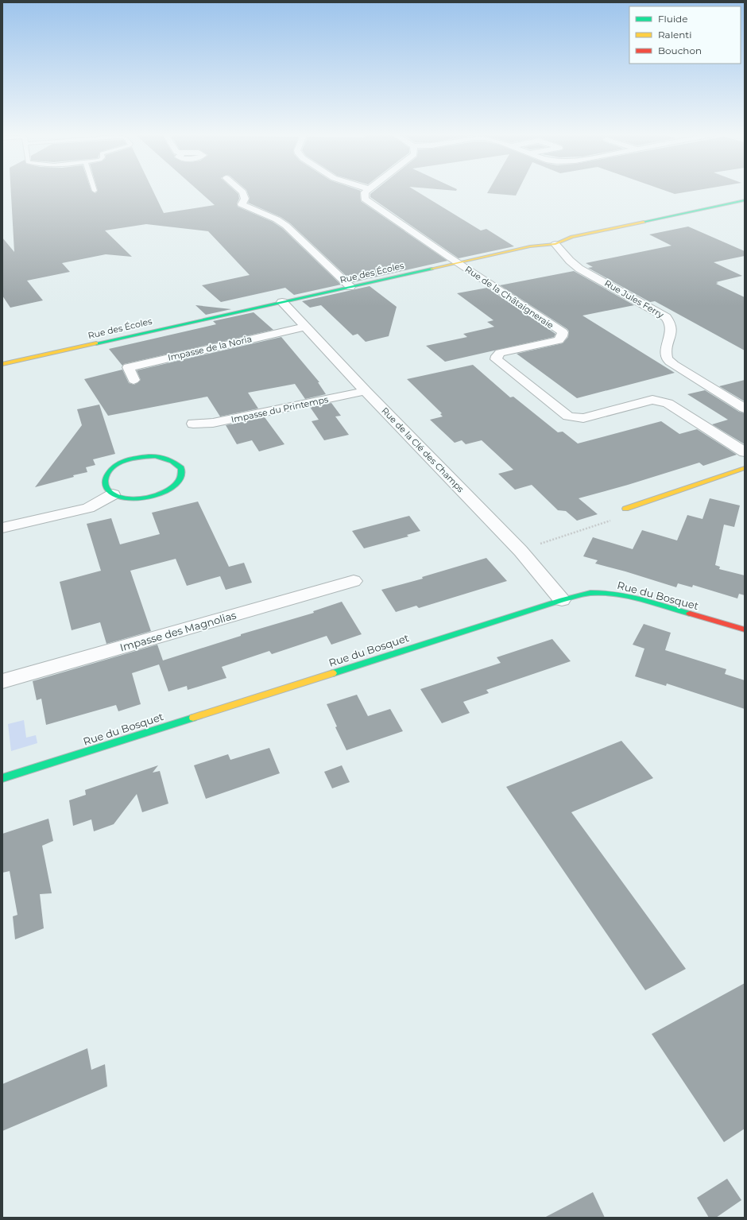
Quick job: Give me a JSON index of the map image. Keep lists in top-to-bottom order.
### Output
{
  "streets": {
    "street": [
      "Rue des Écoles",
      "Rue de la Châtaigneraie",
      "Rue Jules Ferry",
      "Impasse de la Noria",
      "Impasse du Printemps",
      "Rue de la Clé des Champs",
      "Rue du Bosquet",
      "Impasse des Magnolias"
    ]
  },
  "crossings": [
    ["Rue des Écoles", "Rue de la Châtaigneraie"],
    ["Rue des Écoles", "Rue Jules Ferry"],
    ["Rue des Écoles", "Rue de la Clé des Champs"],
    ["Impasse de la Noria", "Rue de la Clé des Champs"],
    ["Impasse du Printemps", "Rue de la Clé des Champs"],
    ["Rue de la Clé des Champs", "Rue du Bosquet"]
  ],
  "legend": ["Fluide", "Ralenti", "Bouchon"]
}
